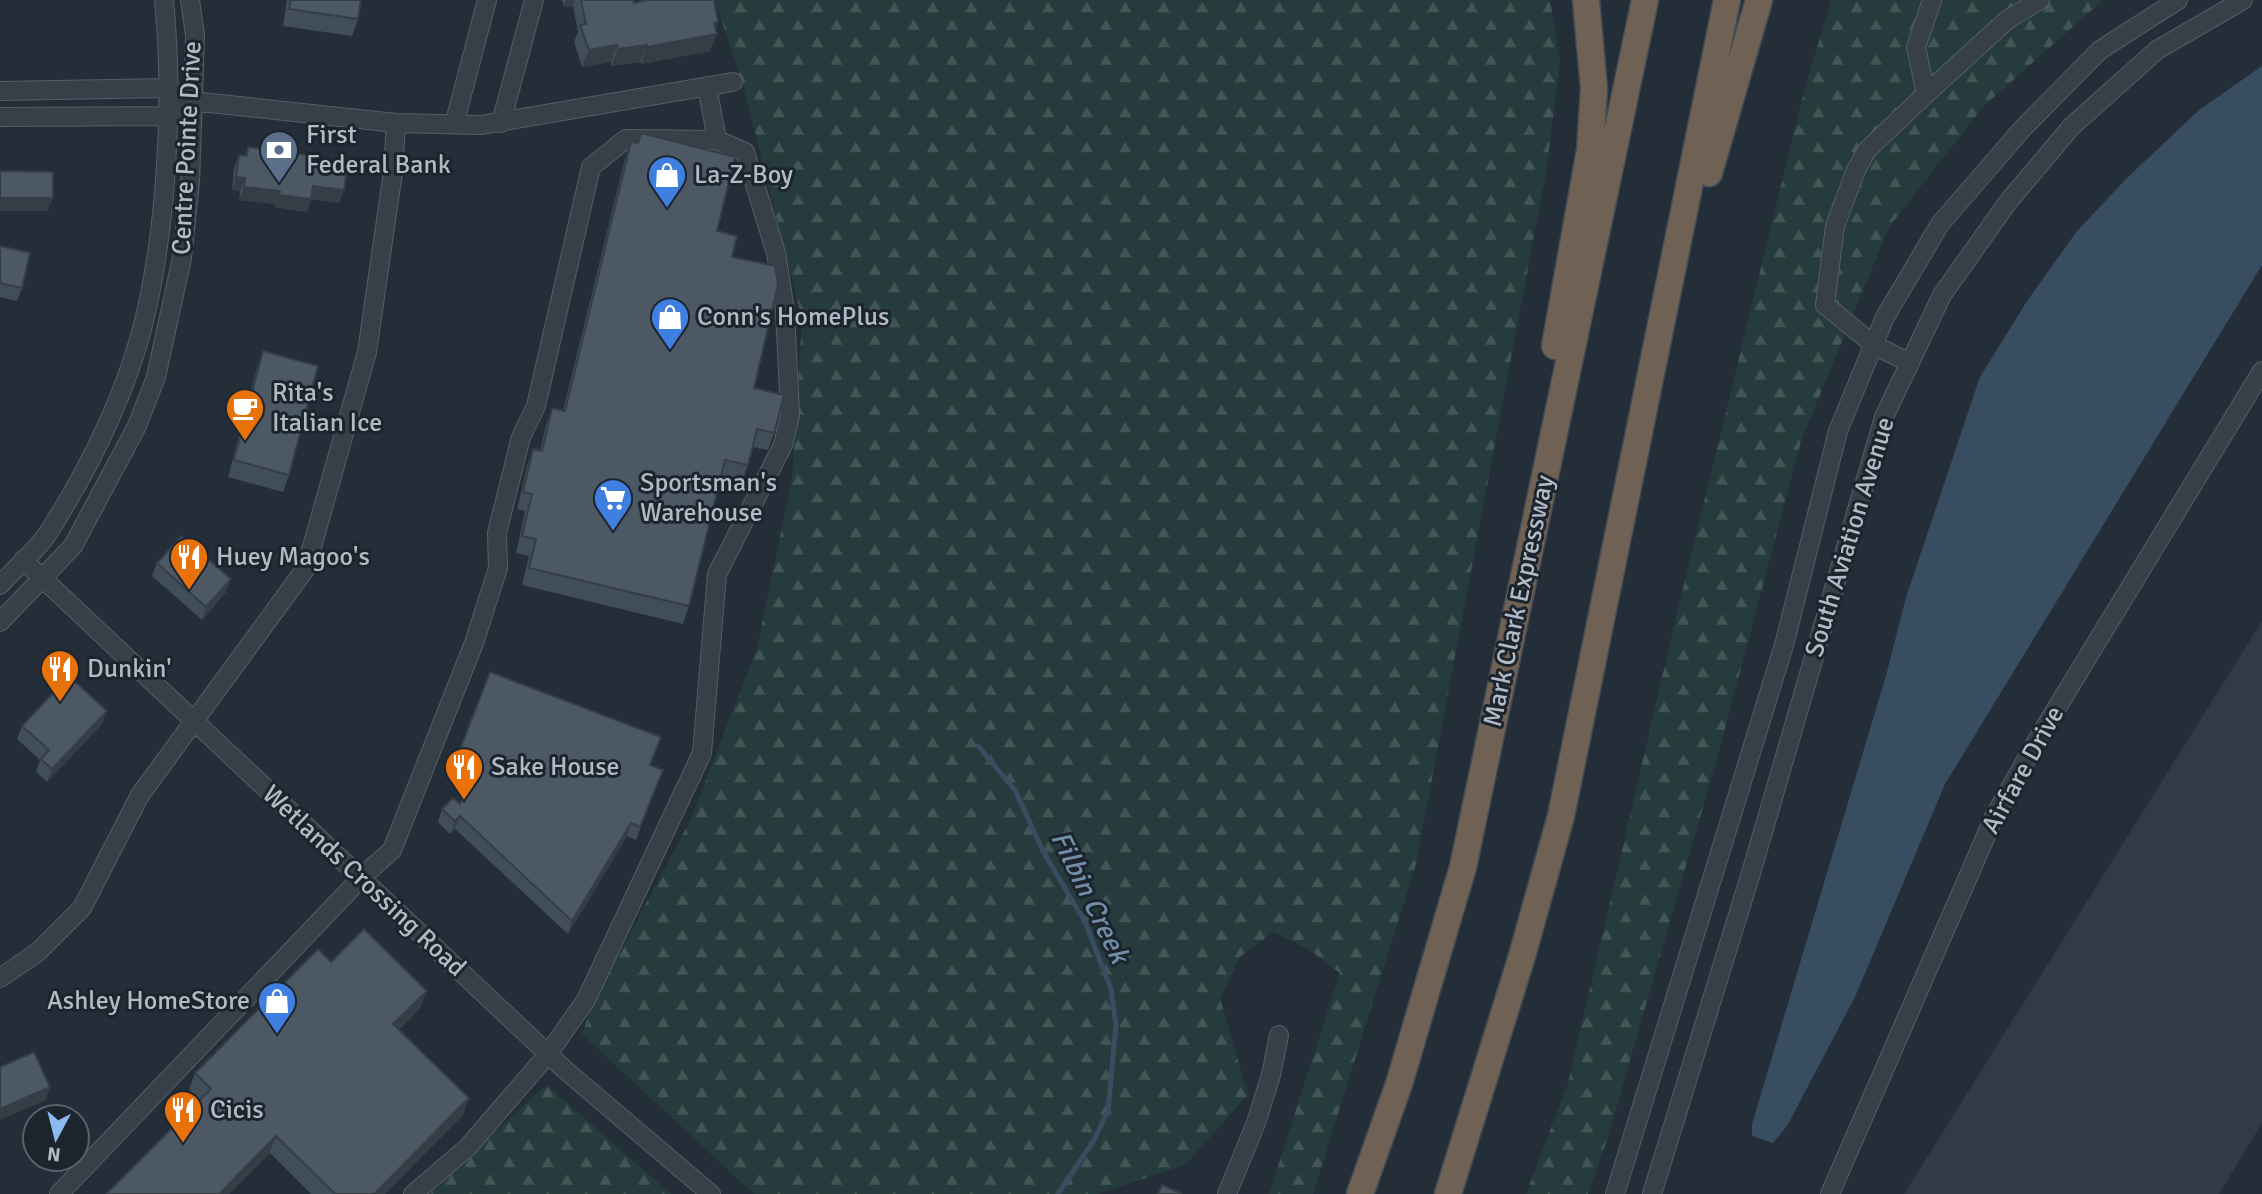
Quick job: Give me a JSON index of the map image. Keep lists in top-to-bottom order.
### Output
{
  "streets": {
    "highway": ["Mark Clark Expressway"],
    "street": [
      "Centre Pointe Drive",
      "South Aviation Avenue",
      "Airfare Drive",
      "Wetlands Crossing Road"
    ]
  },
  "crossings": [
    ["Centre Pointe Drive", "Wetlands Crossing Road"]
  ],
  "water": ["Filbin Creek"],
  "places": {
    "bank": ["First Federal Bank"],
    "shop": ["La-Z-Boy", "Conn's HomePlus", "Ashley HomeStore"],
    "cafe": ["Rita's Italian Ice"],
    "supermarket": ["Sportsman's Warehouse"],
    "restaurant": [
      "Huey Magoo's",
      "Dunkin'",
      "Sake House",
      "Cicis"
    ]
  },
  "north": "bottom"
}
